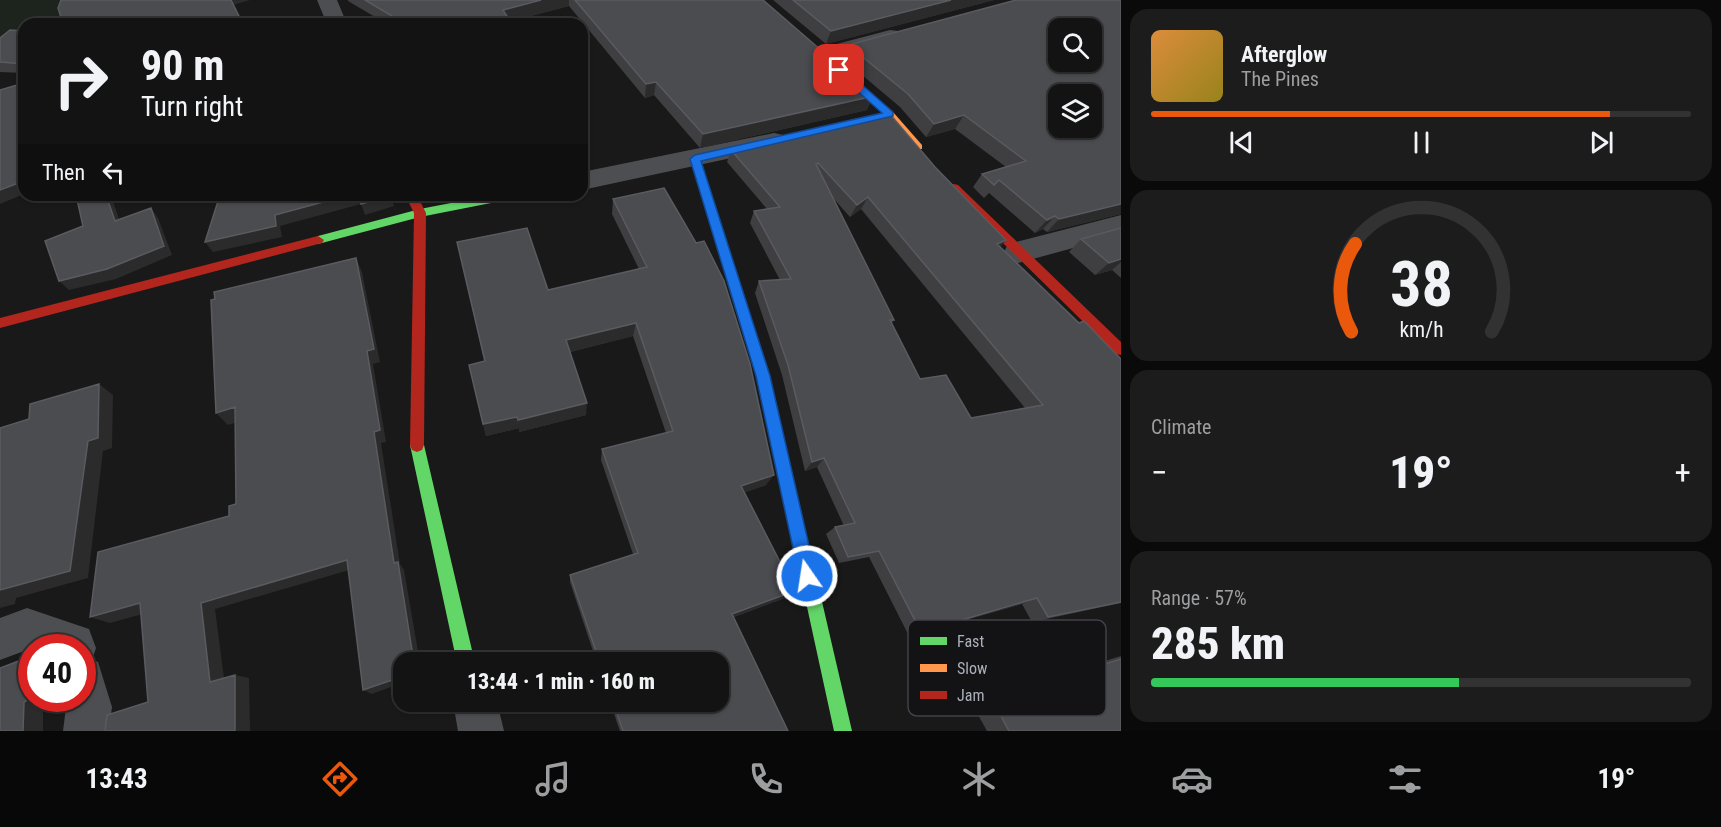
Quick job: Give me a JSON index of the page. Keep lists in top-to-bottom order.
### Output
{
  "legend": ["Fast", "Slow", "Jam"],
  "page": {
    "turn": ["90 m", "Turn right"],
    "song": ["Afterglow", "The Pines"],
    "then": "Then",
    "tile": [
      "Climate",
      ["Range · 57%", "285 km"]
    ],
    "heat": ["−", "19°", "+"],
    "limit": "40",
    "trip": "13:44 · 1 min · 160 m",
    "tabs": ["13:43", "19°"],
    "gauge": ["38", "km/h"]
  }
}
